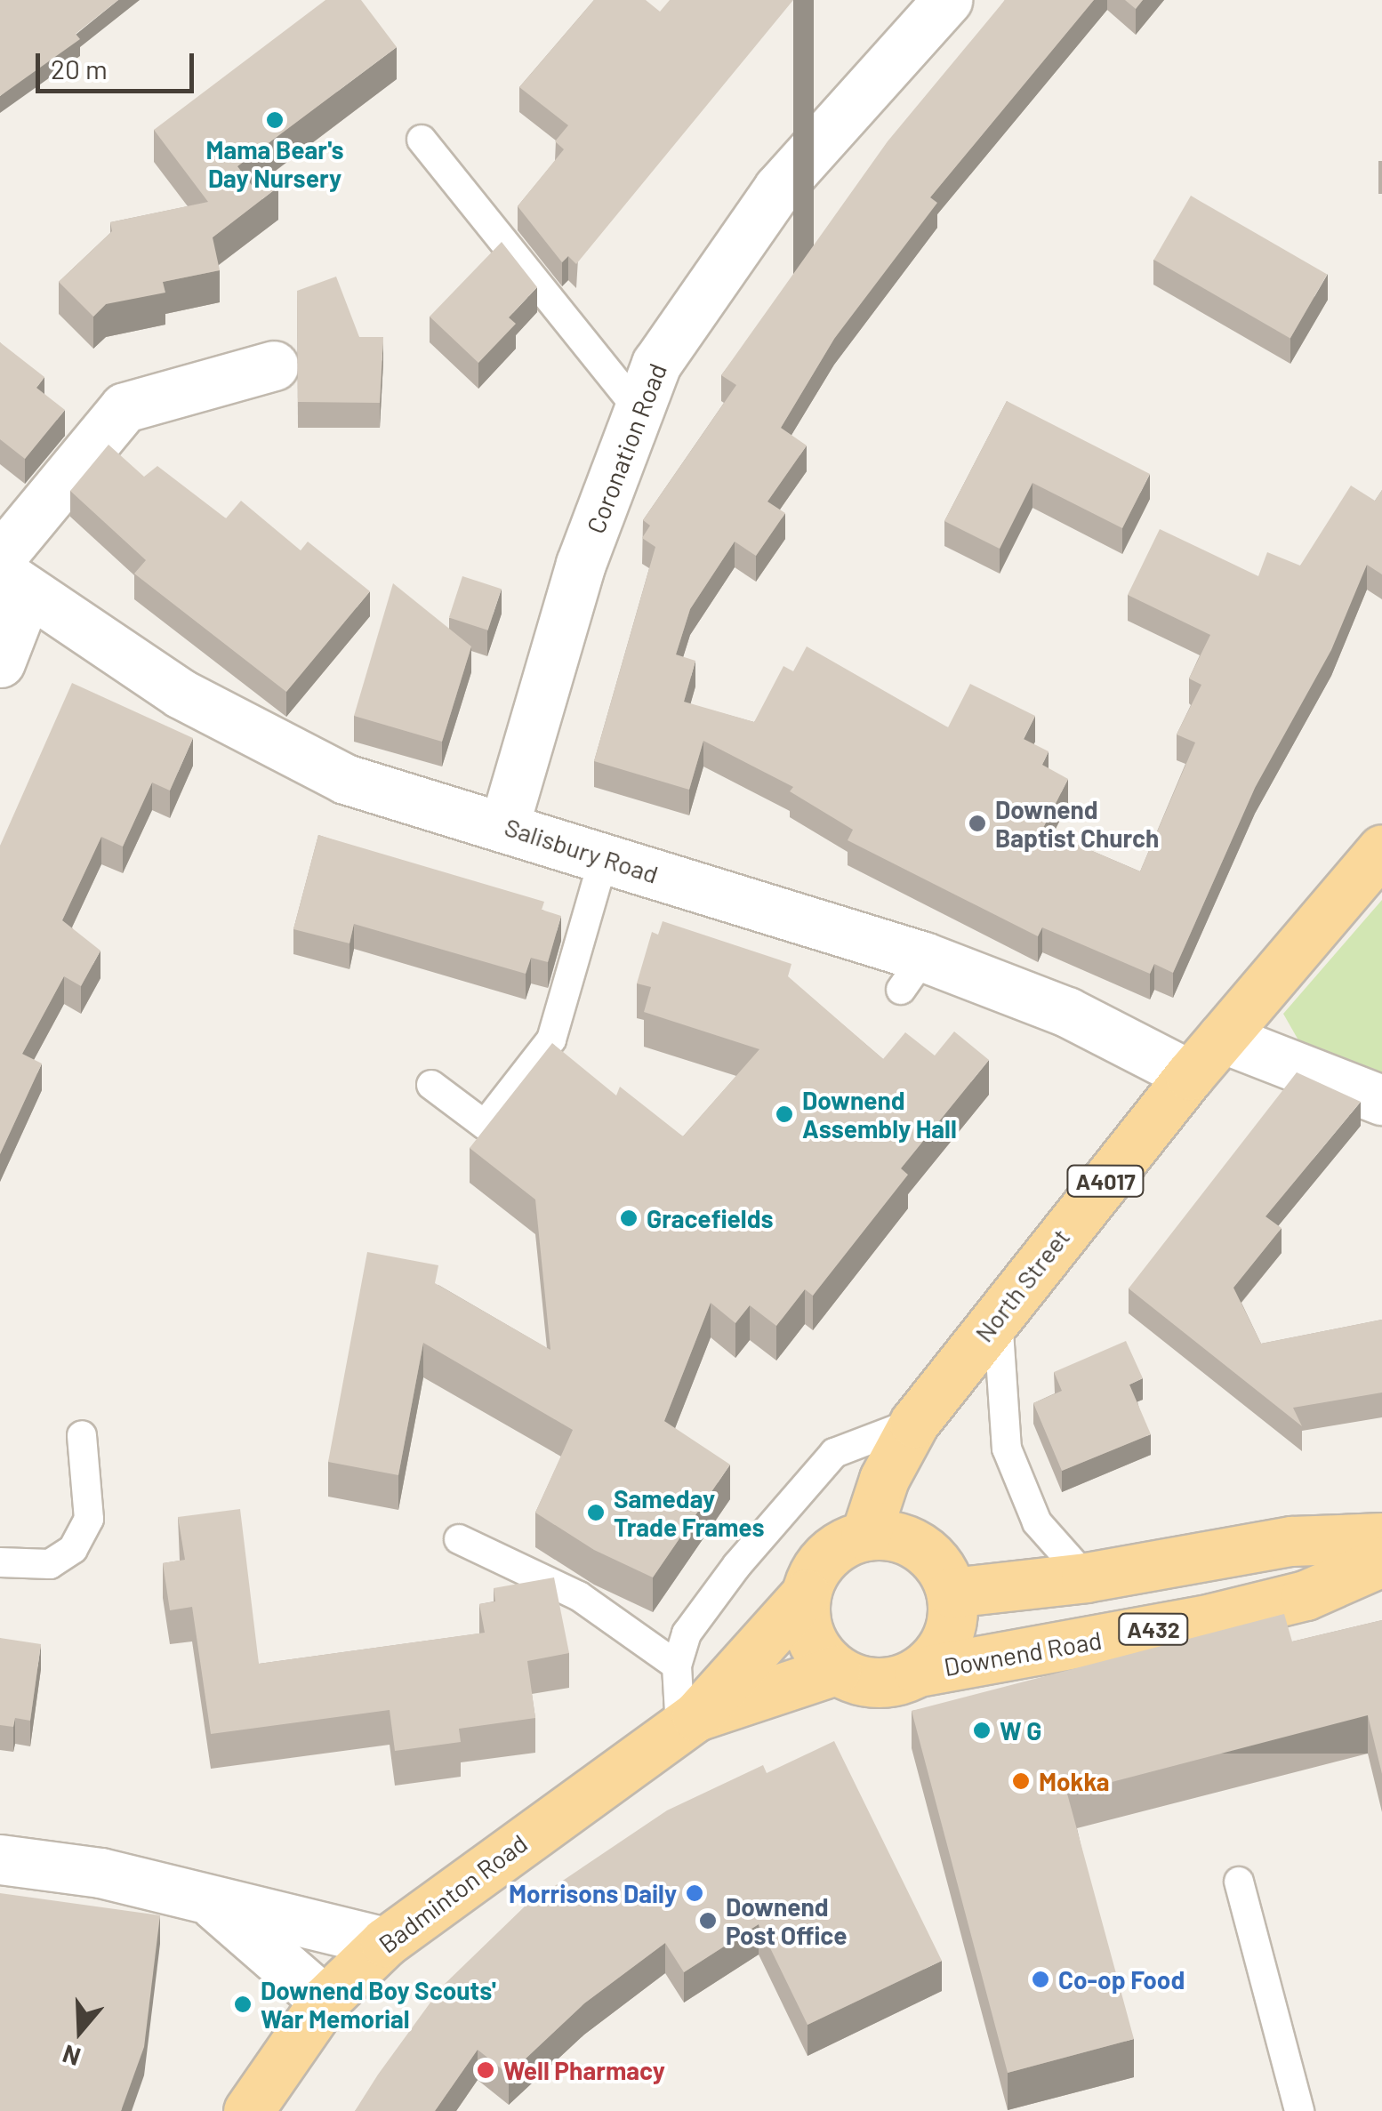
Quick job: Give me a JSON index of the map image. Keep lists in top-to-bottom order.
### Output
{
  "streets": {
    "main road": [
      "A4017",
      "North Street",
      "A432",
      "Downend Road",
      "Badminton Road"
    ],
    "street": ["Coronation Road", "Salisbury Road"]
  },
  "crossings": [
    ["Coronation Road", "Salisbury Road"],
    ["Salisbury Road", "North Street"],
    ["North Street", "A432"],
    ["North Street", "Downend Road"],
    ["North Street", "Badminton Road"],
    ["A432", "Downend Road"],
    ["A432", "Badminton Road"],
    ["Downend Road", "Badminton Road"]
  ],
  "places": [
    "Mama Bear's Day Nursery",
    "Downend Baptist Church",
    "Downend Assembly Hall",
    "Gracefields",
    "Sameday Trade Frames",
    "W G",
    "Mokka",
    "Morrisons Daily",
    "Downend Post Office",
    "Co-op Food",
    "Downend Boy Scouts' War Memorial",
    "Well Pharmacy"
  ],
  "scale_bar": "20 m",
  "north": "bottom"
}
